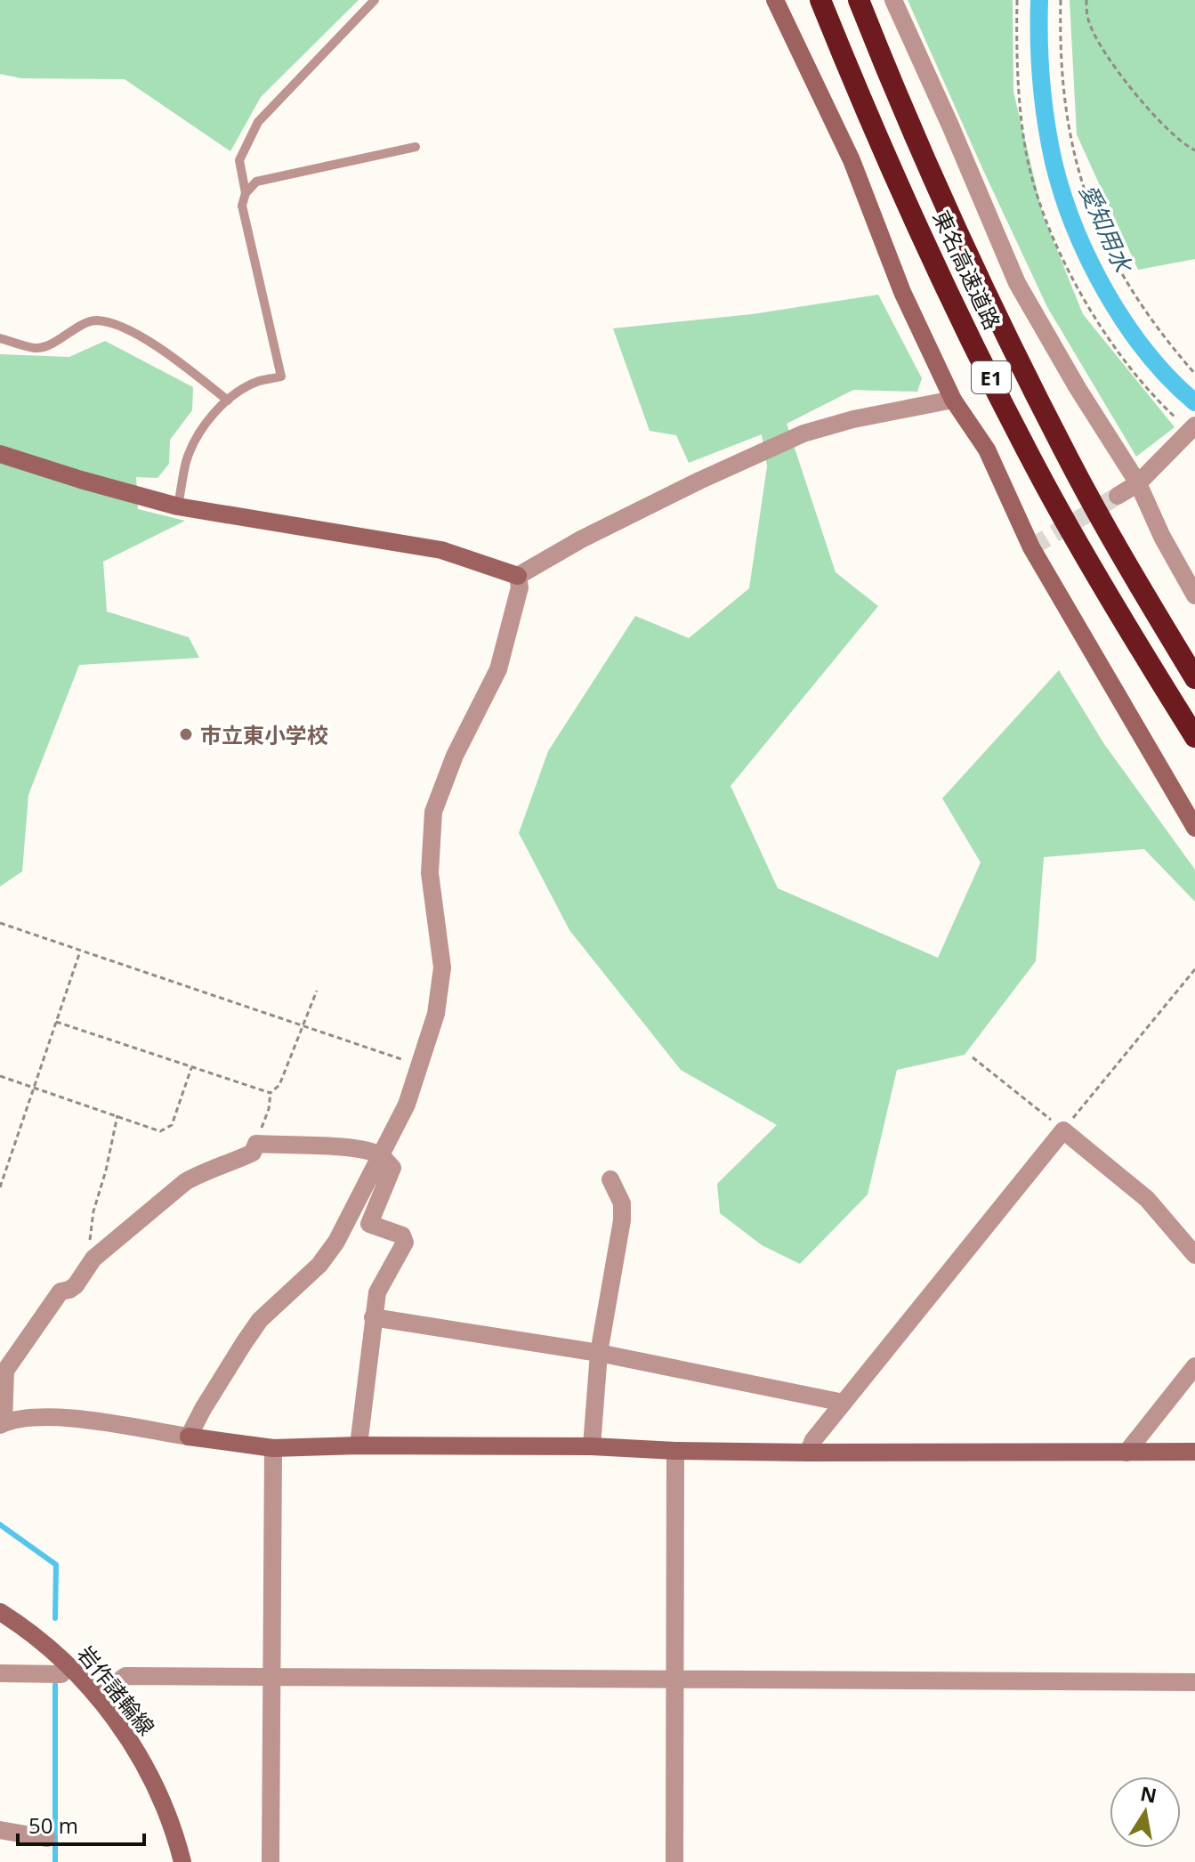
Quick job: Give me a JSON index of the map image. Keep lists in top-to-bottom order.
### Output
{
  "streets": {
    "highway": ["東名高速道路", "E1"],
    "street": ["岩作諸輪線"]
  },
  "water": ["愛知用水"],
  "places": ["市立東小学校"],
  "scale_bar": "50 m",
  "north": "top"
}
